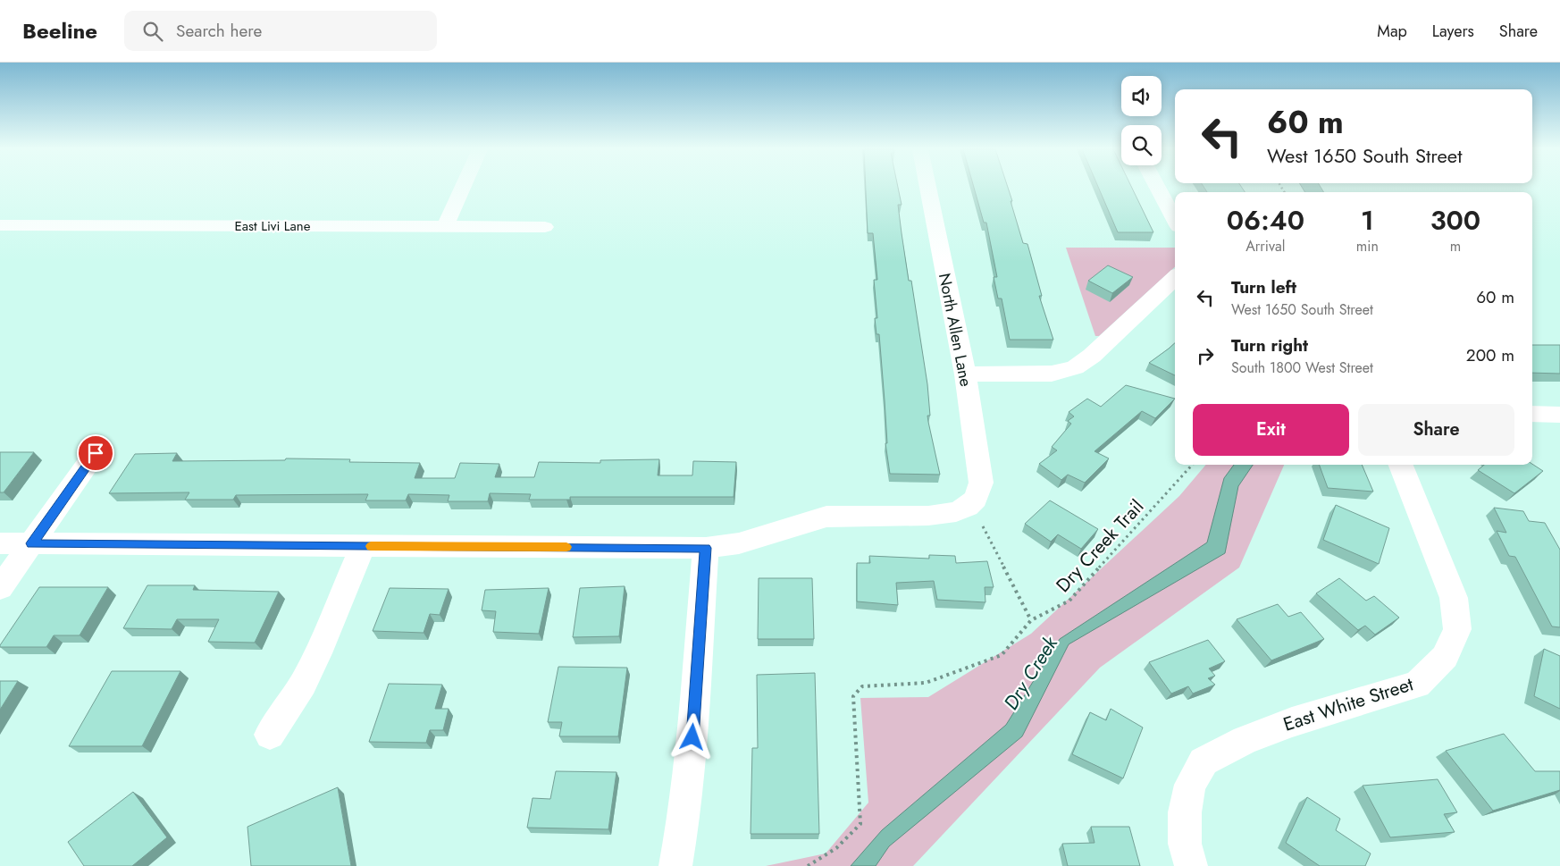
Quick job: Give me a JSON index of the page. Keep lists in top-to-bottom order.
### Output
{
  "streets": {
    "street": ["East Livi Lane", "North Allen Lane", "East White Street"],
    "path": ["Dry Creek Trail"]
  },
  "water": ["Dry Creek"],
  "page": {
    "header": "Beeline",
    "search": "Search here",
    "nav": ["Map", "Layers", "Share"],
    "turn": ["60 m", "West 1650 South Street"],
    "eta": [
      "06:40",
      "Arrival",
      "1",
      "min",
      "300",
      "m"
    ],
    "list": [
      {
        "name": "Turn left",
        "note": "West 1650 South Street",
        "value": "60 m"
      },
      {
        "name": "Turn right",
        "note": "South 1800 West Street",
        "value": "200 m"
      }
    ],
    "buttons": ["Exit", "Share"]
  }
}
